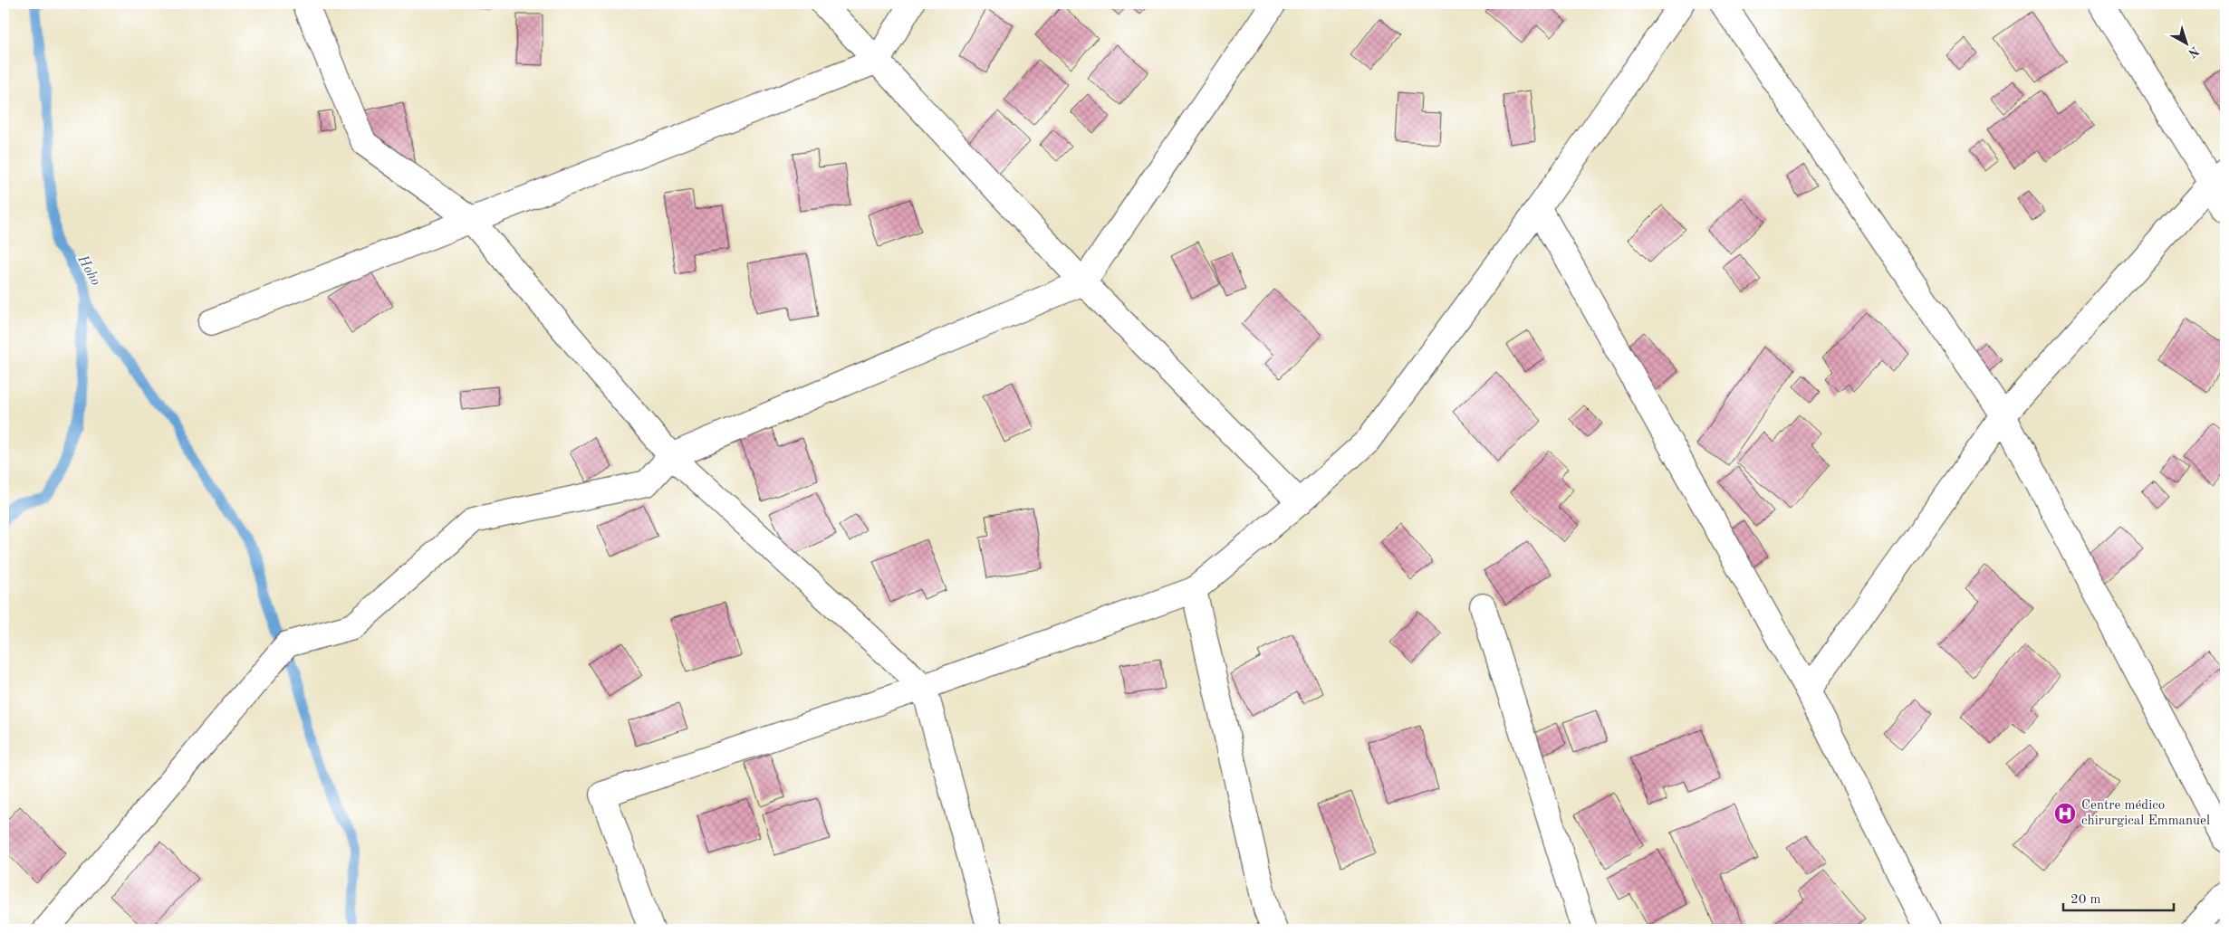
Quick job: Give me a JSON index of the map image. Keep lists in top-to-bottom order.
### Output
{
  "water": ["Hoho"],
  "places": {
    "hospital": ["Centre médico chirurgical Emmanuel"]
  },
  "scale_bar": "20 m",
  "north": "bottom right"
}
